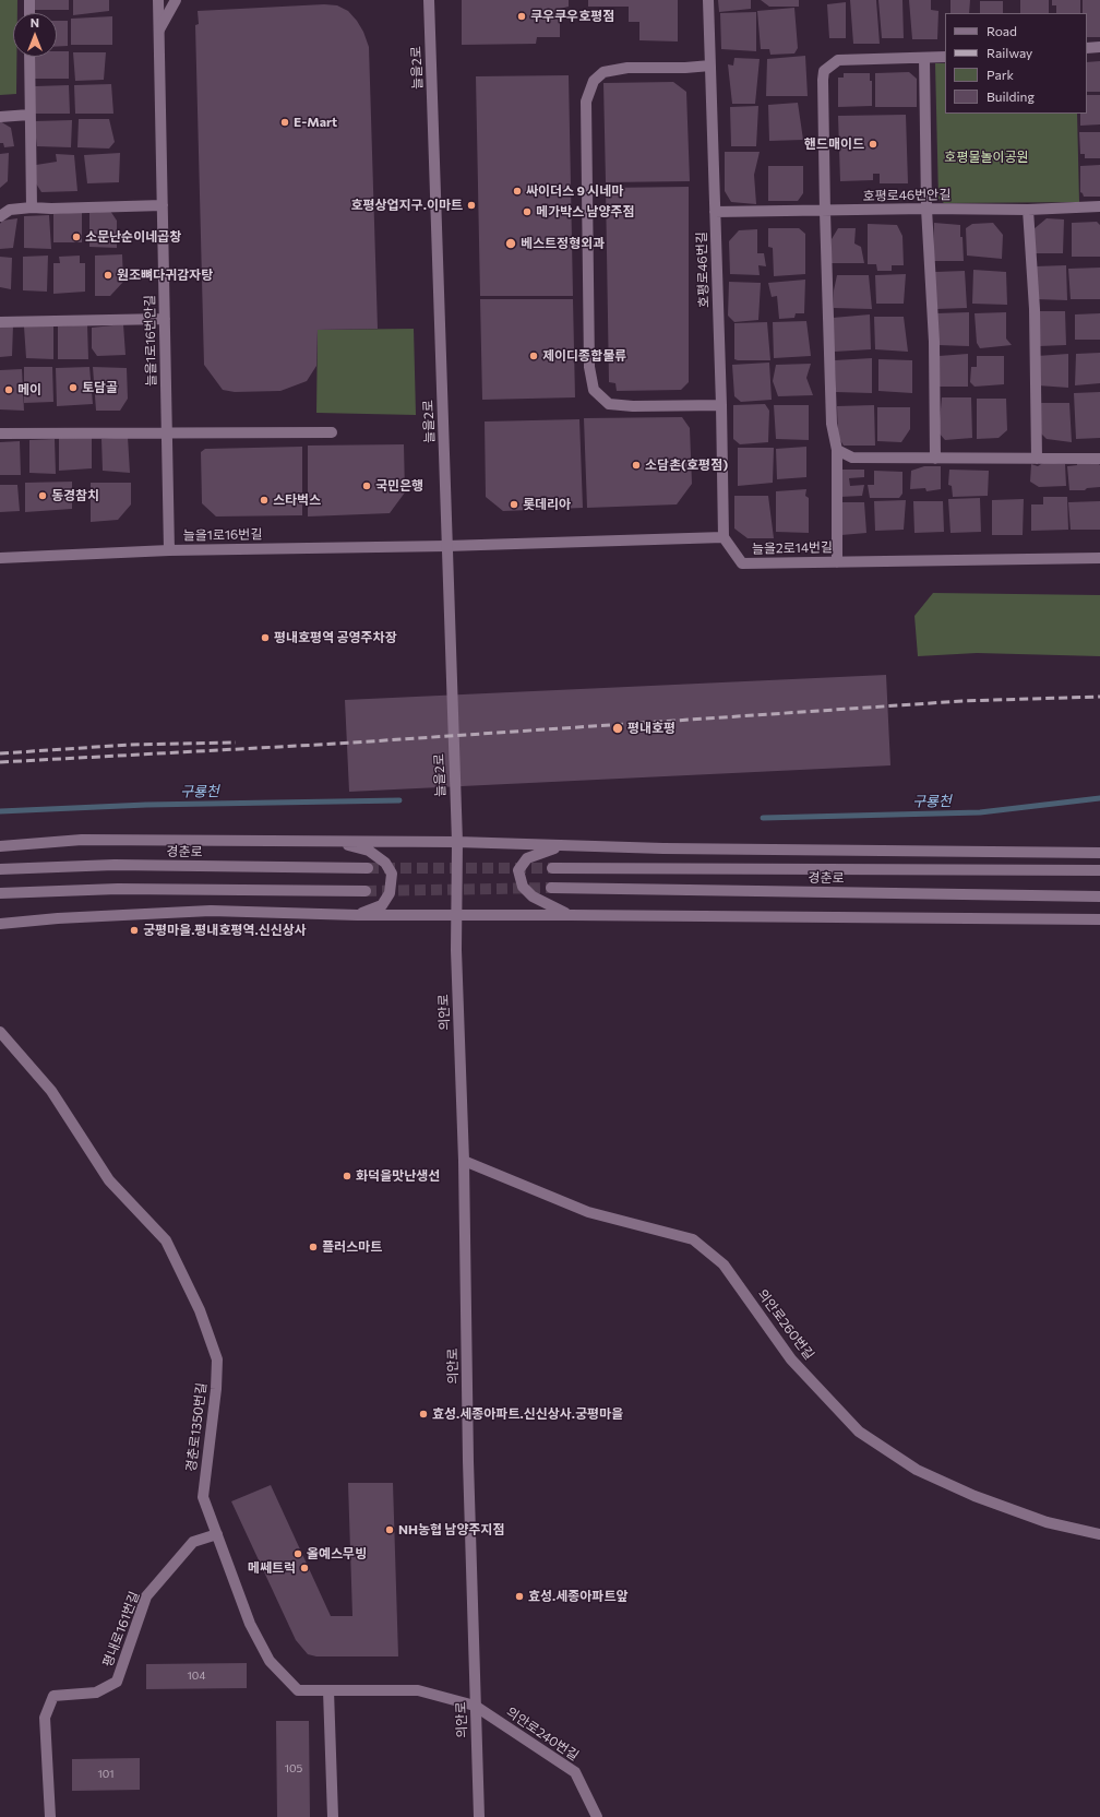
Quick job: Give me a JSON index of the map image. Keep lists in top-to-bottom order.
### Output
{
  "streets": {
    "street": [
      "늘을2로",
      "호평로46번안길",
      "호평로46번길",
      "늘을1로16번안길",
      "늘을1로16번길",
      "늘을2로14번길",
      "경춘로",
      "의안로",
      "의안로260번길",
      "경춘로1350번길",
      "평내로161번길",
      "의안로240번길"
    ]
  },
  "crossings": [
    ["늘을2로", "늘을1로16번길"],
    ["늘을2로", "의안로"],
    ["호평로46번안길", "호평로46번길"],
    ["호평로46번길", "늘을2로14번길"],
    ["늘을1로16번안길", "늘을1로16번길"],
    ["의안로", "의안로260번길"],
    ["의안로", "경춘로1350번길"],
    ["의안로", "의안로240번길"],
    ["경춘로1350번길", "평내로161번길"],
    ["경춘로1350번길", "의안로240번길"]
  ],
  "water": ["구룡천"],
  "parks": ["호평물놀이공원"],
  "places": [
    "쿠우쿠우호평점",
    "E-Mart",
    "핸드매이드",
    "싸이더스 9 시네마",
    "호평상업지구.이마트",
    "메가박스 남양주점",
    "소문난순이네곱창",
    "베스트정형외과",
    "원조뼈다귀감자탕",
    "제이디종합물류",
    "토담골",
    "메이",
    "소담촌(호평점)",
    "국민은행",
    "동경참치",
    "스타벅스",
    "롯데리아",
    "평내호평역 공영주차장",
    "평내호평",
    "궁평마을.평내호평역.신신상사",
    "화덕을맛난생선",
    "플러스마트",
    "효성.세종아파트.신신상사.궁평마을",
    "NH농협 남양주지점",
    "올예스무빙",
    "메쎄트럭",
    "효성.세종아파트앞"
  ],
  "house_numbers": ["104", "105", "101"],
  "legend": [
    "Road",
    "Railway",
    "Park",
    "Building"
  ],
  "north": "top"
}
